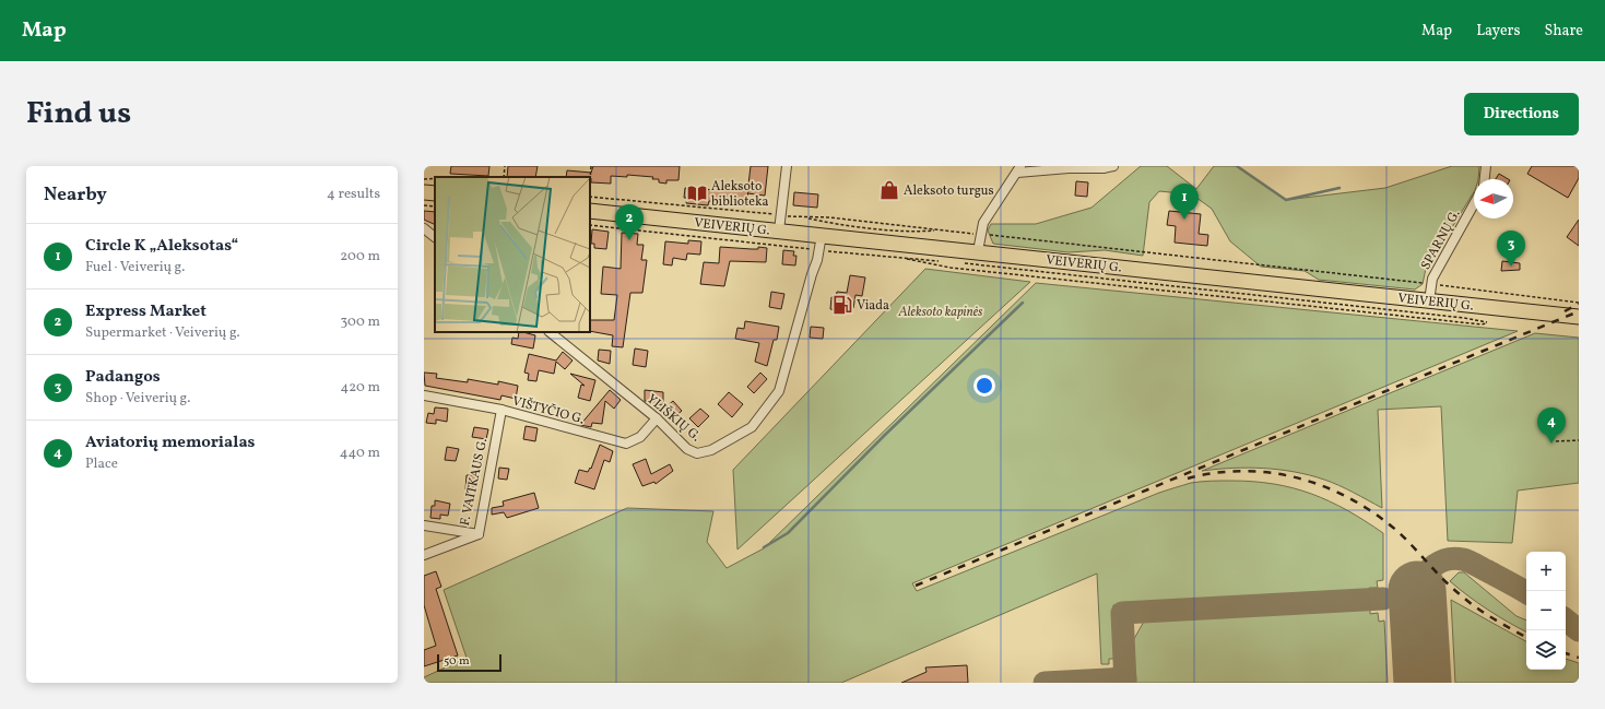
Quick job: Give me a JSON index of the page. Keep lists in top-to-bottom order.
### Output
{
  "streets": {
    "main road": ["VEIVERIŲ G."],
    "street": [
      "SPARNŲ G.",
      "VIŠTYČIO G.",
      "YLIŠKIŲ G.",
      "F. VAITKAUS G."
    ]
  },
  "crossings": [
    ["VEIVERIŲ G.", "SPARNŲ G."],
    ["VEIVERIŲ G.", "YLIŠKIŲ G."],
    ["VIŠTYČIO G.", "YLIŠKIŲ G."],
    ["VIŠTYČIO G.", "F. VAITKAUS G."]
  ],
  "parks": ["Aleksoto kapinės"],
  "places": {
    "shop": ["Aleksoto turgus"],
    "library": ["Aleksoto biblioteka"],
    "fuel station": ["Viada"]
  },
  "scale_bar": "50 m",
  "north": "left",
  "page": {
    "header": "Map",
    "nav": ["Map", "Layers", "Share"],
    "title": "Find us",
    "buttons": "Directions",
    "heading": ["Nearby", "4 results"],
    "pins": [
      "1",
      "2",
      "3",
      "4"
    ],
    "list": [
      {
        "mark": "1",
        "name": "Circle K „Aleksotas“",
        "note": "Fuel · Veiverių g.",
        "value": "200 m"
      },
      {
        "mark": "2",
        "name": "Express Market",
        "note": "Supermarket · Veiverių g.",
        "value": "300 m"
      },
      {
        "mark": "3",
        "name": "Padangos",
        "note": "Shop · Veiverių g.",
        "value": "420 m"
      },
      {
        "mark": "4",
        "name": "Aviatorių memorialas",
        "note": "Place",
        "value": "440 m"
      }
    ],
    "map_buttons": ["+", "−"],
    "scale": "50 m"
  }
}
